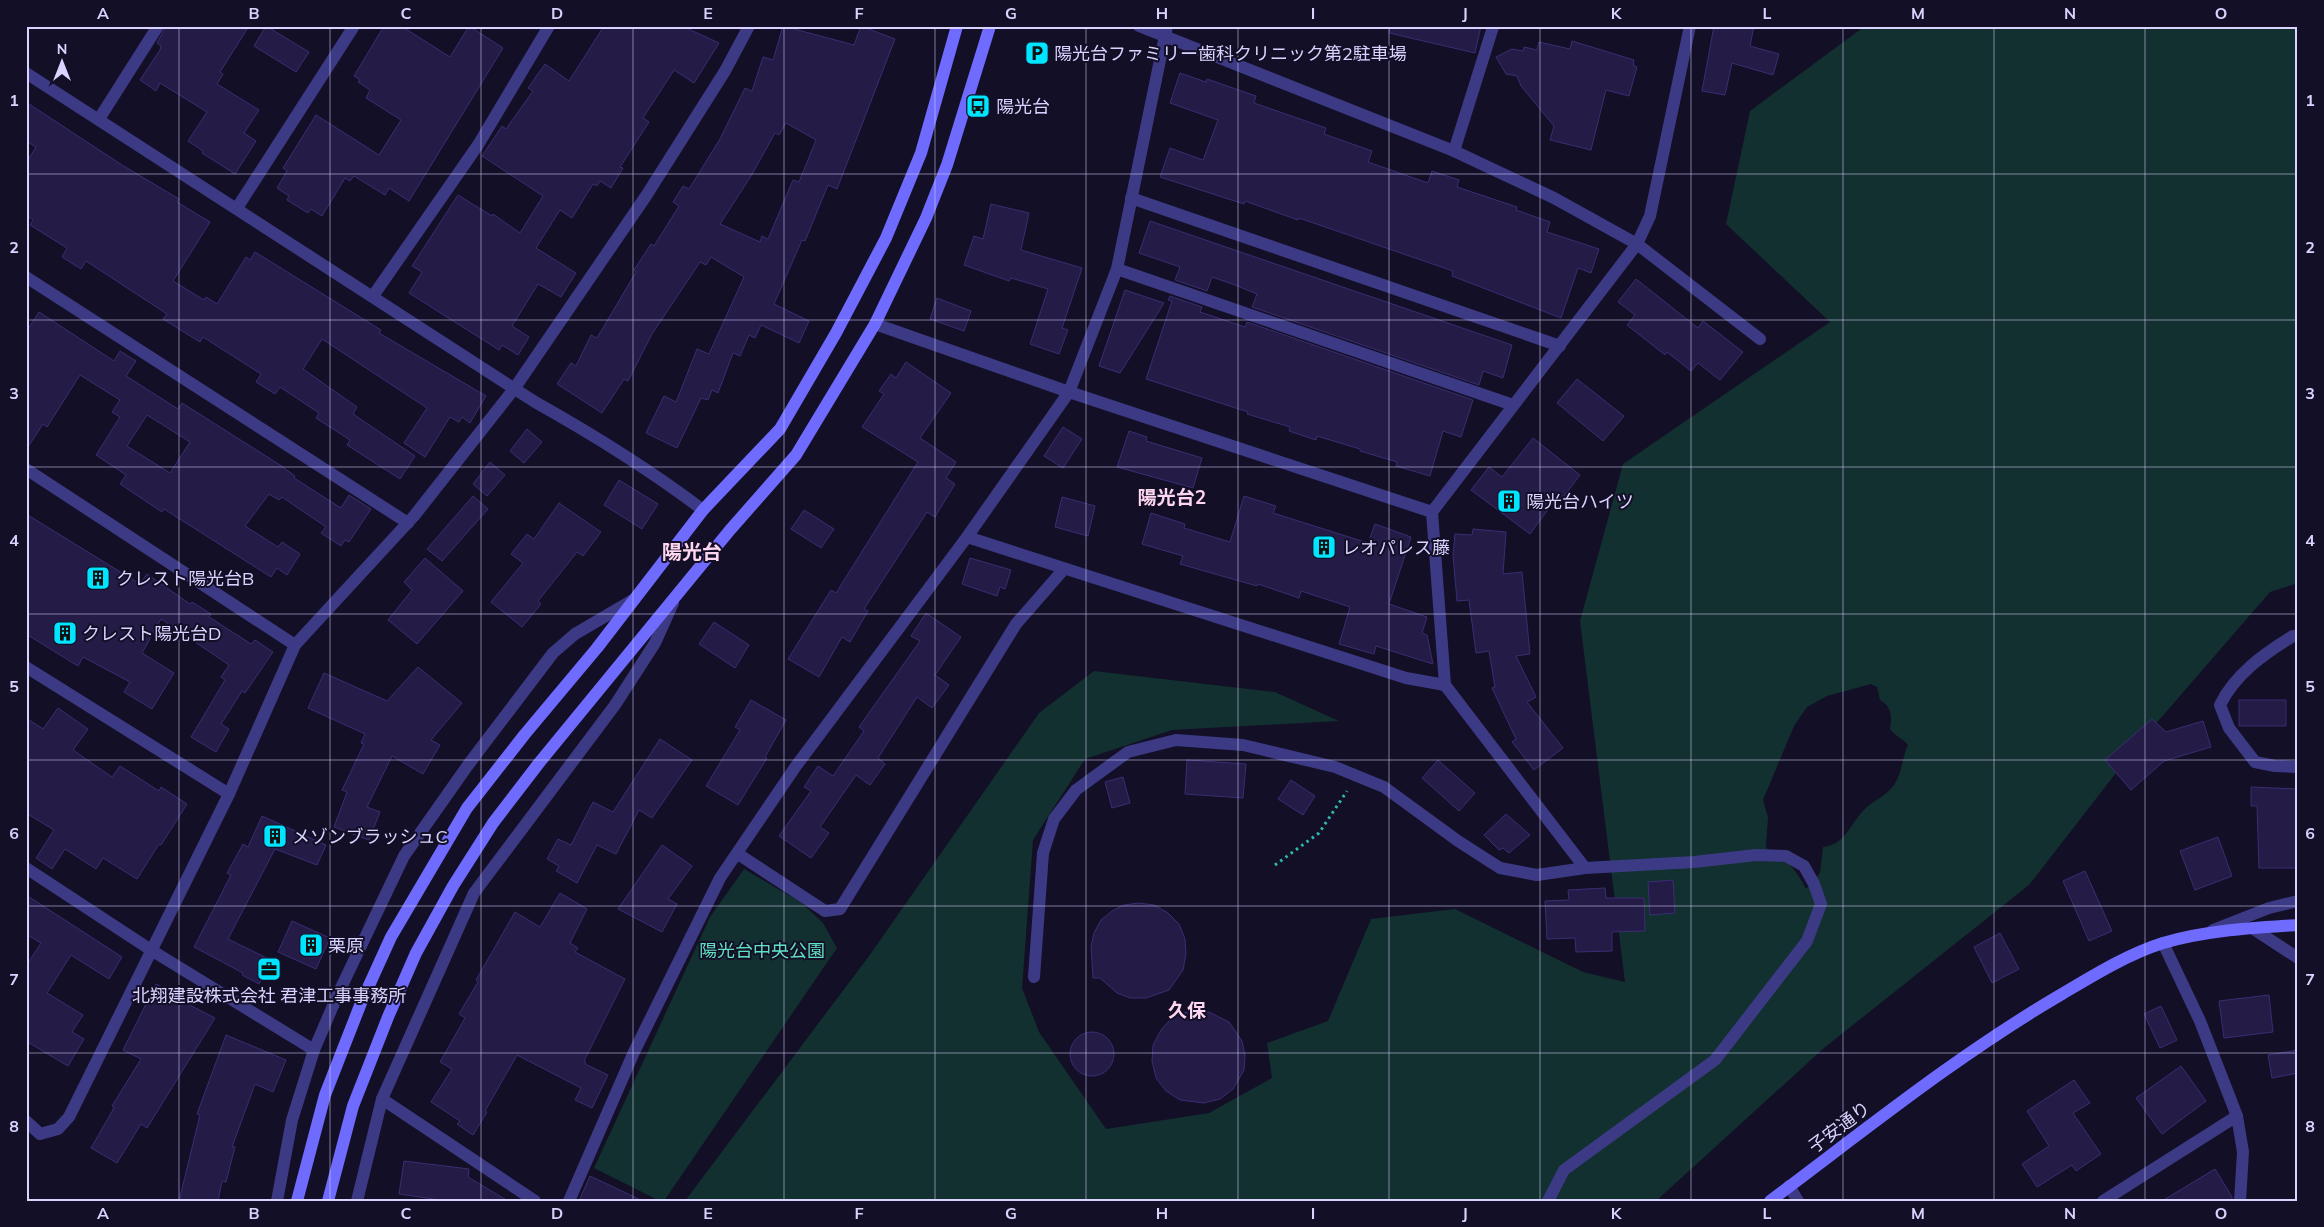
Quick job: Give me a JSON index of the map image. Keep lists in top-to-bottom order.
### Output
{
  "streets": {
    "street": ["子安通り"]
  },
  "districts": ["陽光台2", "陽光台", "久保"],
  "parks": ["陽光台中央公園"],
  "places": {
    "parking": ["陽光台ファミリー歯科クリニック第2駐車場"],
    "bus stop": ["陽光台"],
    "building": [
      "陽光台ハイツ",
      "レオパレス藤",
      "クレスト陽光台B",
      "クレスト陽光台D",
      "メゾンブラッシュC",
      "栗原"
    ],
    "office": ["北翔建設株式会社 君津工事事務所"]
  },
  "north": "top",
  "grid": {
    "columns": [
      "A",
      "B",
      "C",
      "D",
      "E",
      "F",
      "G",
      "H",
      "I",
      "J",
      "K",
      "L",
      "M",
      "N",
      "O"
    ],
    "rows": [
      "1",
      "2",
      "3",
      "4",
      "5",
      "6",
      "7",
      "8"
    ]
  }
}
